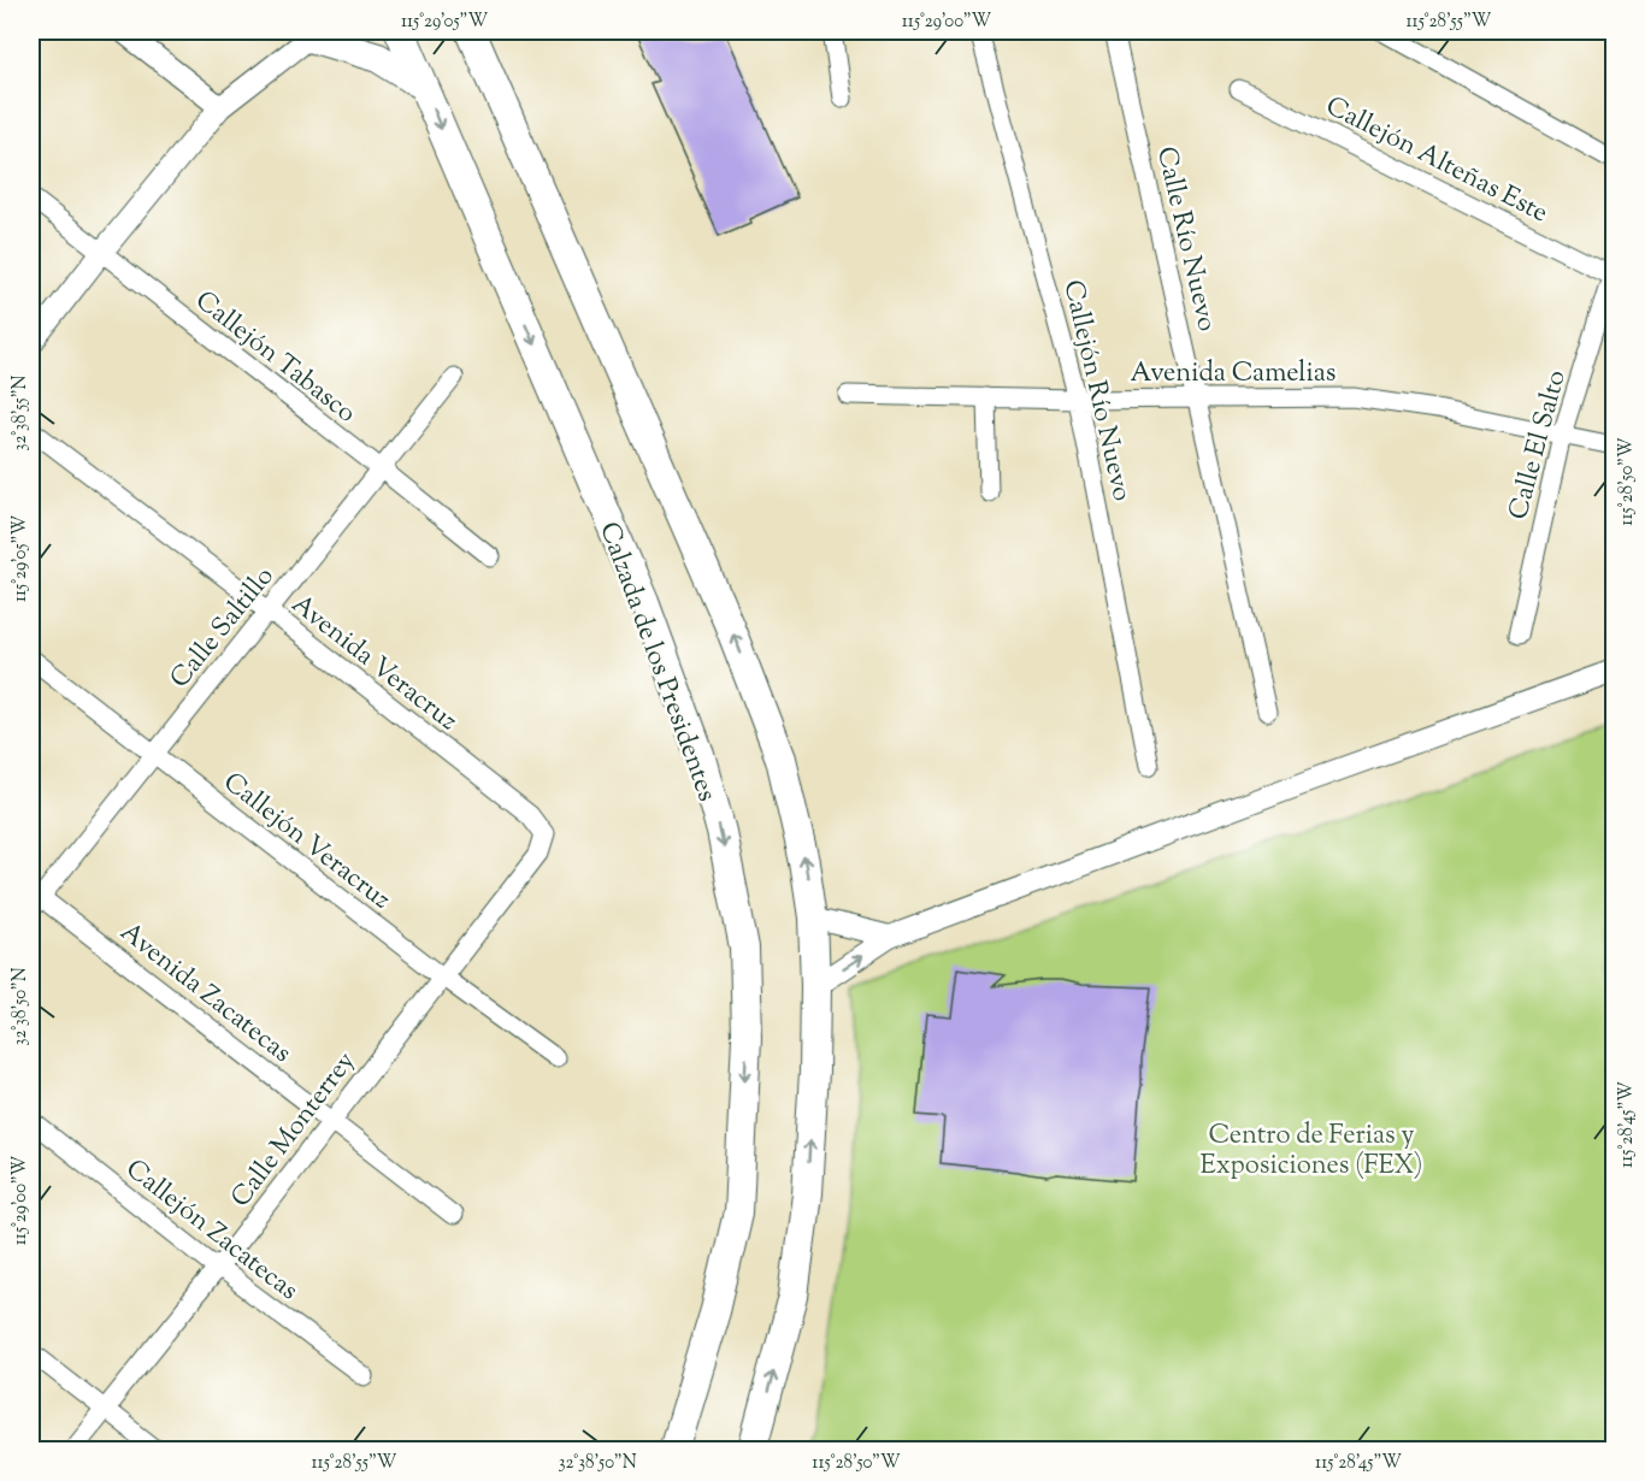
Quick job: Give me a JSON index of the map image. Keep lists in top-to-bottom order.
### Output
{
  "streets": {
    "highway": ["Calzada de los Presidentes"],
    "street": [
      "Callejón Alteñas Este",
      "Calle Río Nuevo",
      "Callejón Tabasco",
      "Avenida Camelias",
      "Callejón Río Nuevo",
      "Calle El Salto",
      "Calle Saltillo",
      "Avenida Veracruz",
      "Callejón Veracruz",
      "Avenida Zacatecas",
      "Calle Monterrey",
      "Callejón Zacatecas"
    ]
  },
  "crossings": [
    ["Callejón Alteñas Este", "Calle El Salto"],
    ["Calle Río Nuevo", "Avenida Camelias"],
    ["Callejón Tabasco", "Calle Saltillo"],
    ["Avenida Camelias", "Callejón Río Nuevo"],
    ["Avenida Camelias", "Calle El Salto"],
    ["Calle Saltillo", "Avenida Veracruz"],
    ["Calle Saltillo", "Callejón Veracruz"],
    ["Calle Saltillo", "Avenida Zacatecas"],
    ["Avenida Veracruz", "Calle Monterrey"],
    ["Callejón Veracruz", "Calle Monterrey"],
    ["Avenida Zacatecas", "Calle Monterrey"],
    ["Calle Monterrey", "Callejón Zacatecas"]
  ],
  "parks": ["Centro de Ferias y Exposiciones (FEX)"],
  "coordinates": [
    "115°29'05\"W",
    "115°29'00\"W",
    "115°28'55\"W",
    "32°38'55\"N",
    "115°28'50\"W",
    "32°38'50\"N",
    "115°28'45\"W"
  ]
}
